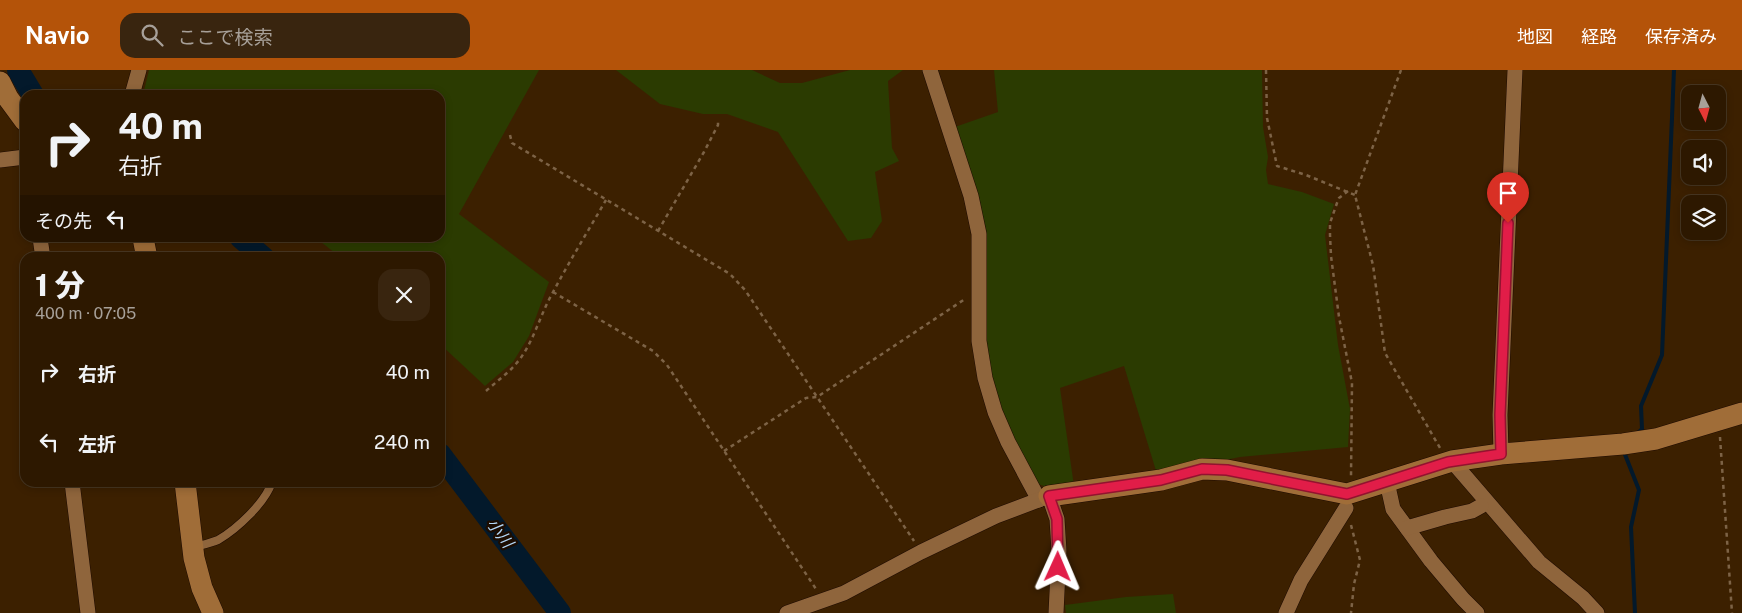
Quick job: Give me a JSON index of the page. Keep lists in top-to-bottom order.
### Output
{
  "water": ["小川"],
  "north": "bottom",
  "page": {
    "header": "Navio",
    "search": "ここで検索",
    "nav": ["地図", "経路", "保存済み"],
    "turn": ["40 m", "右折"],
    "then": "その先",
    "heading": ["1 分", "400 m · 07:05"],
    "list": [
      {
        "name": "右折",
        "value": "40 m"
      },
      {
        "name": "左折",
        "value": "240 m"
      }
    ]
  }
}
